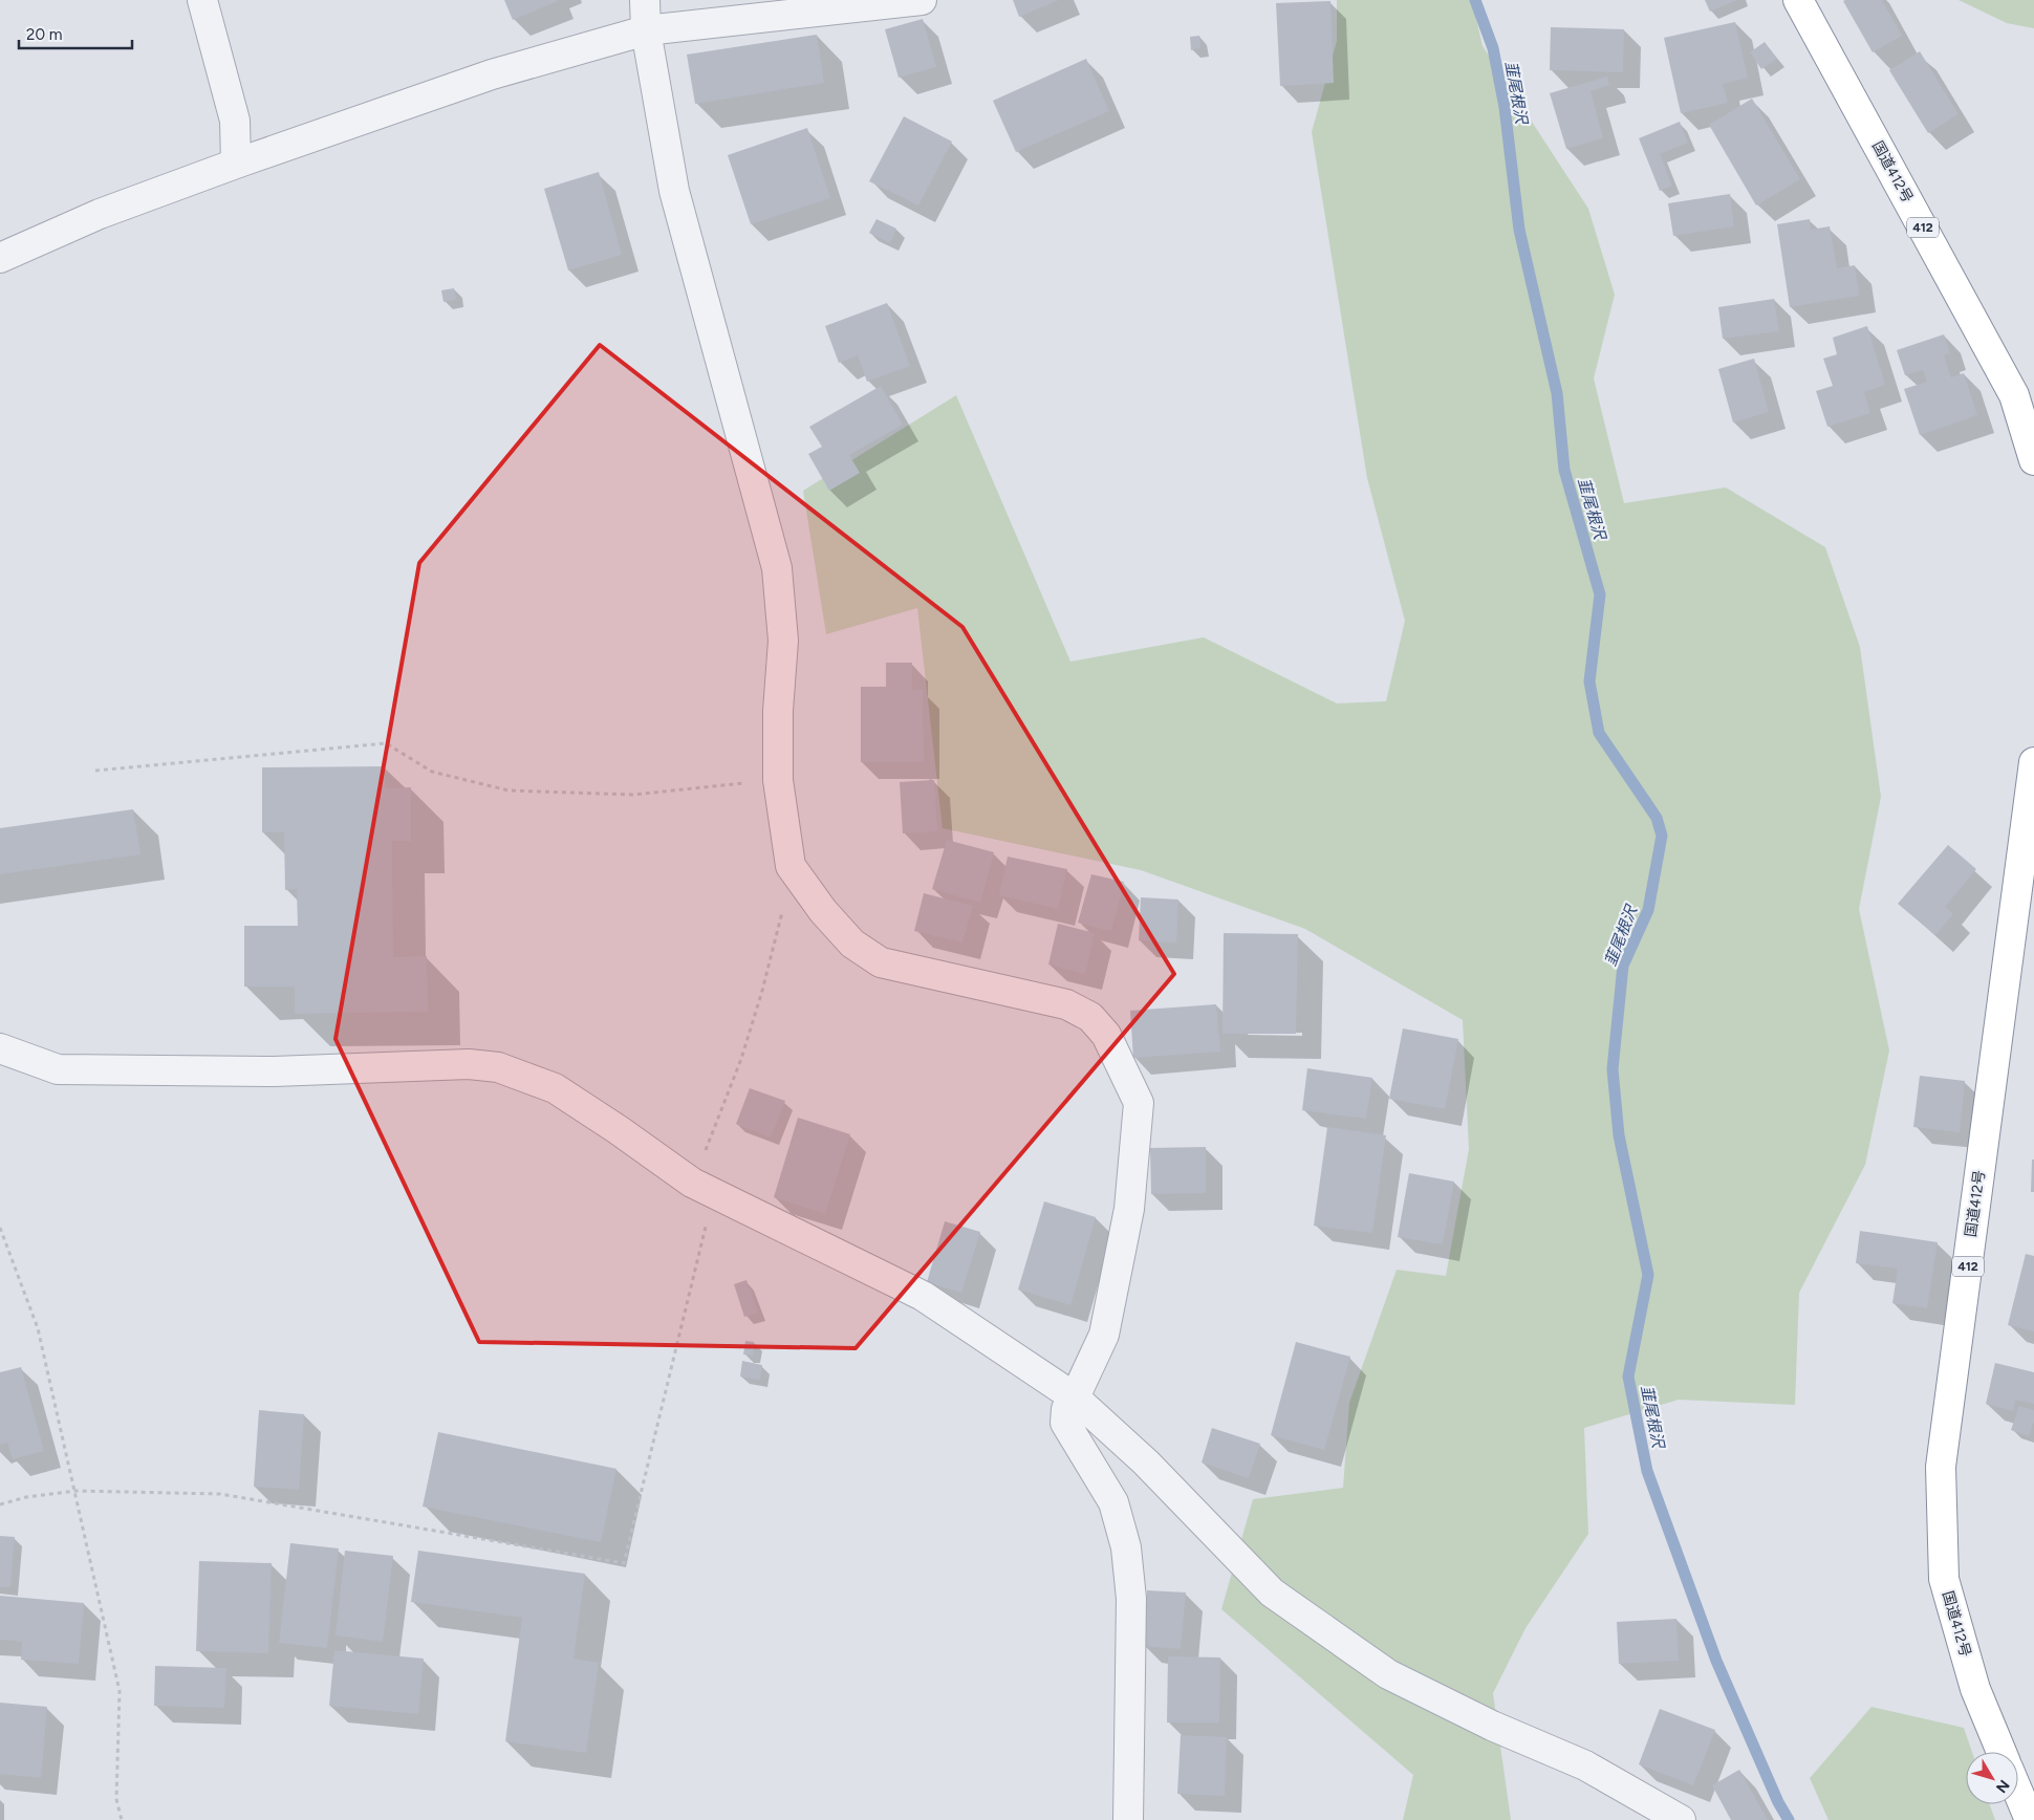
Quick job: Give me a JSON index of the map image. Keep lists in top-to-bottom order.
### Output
{
  "streets": {
    "highway": ["国道412号", "412"]
  },
  "water": ["韮尾根沢"],
  "scale_bar": "20 m",
  "north": "bottom right"
}
